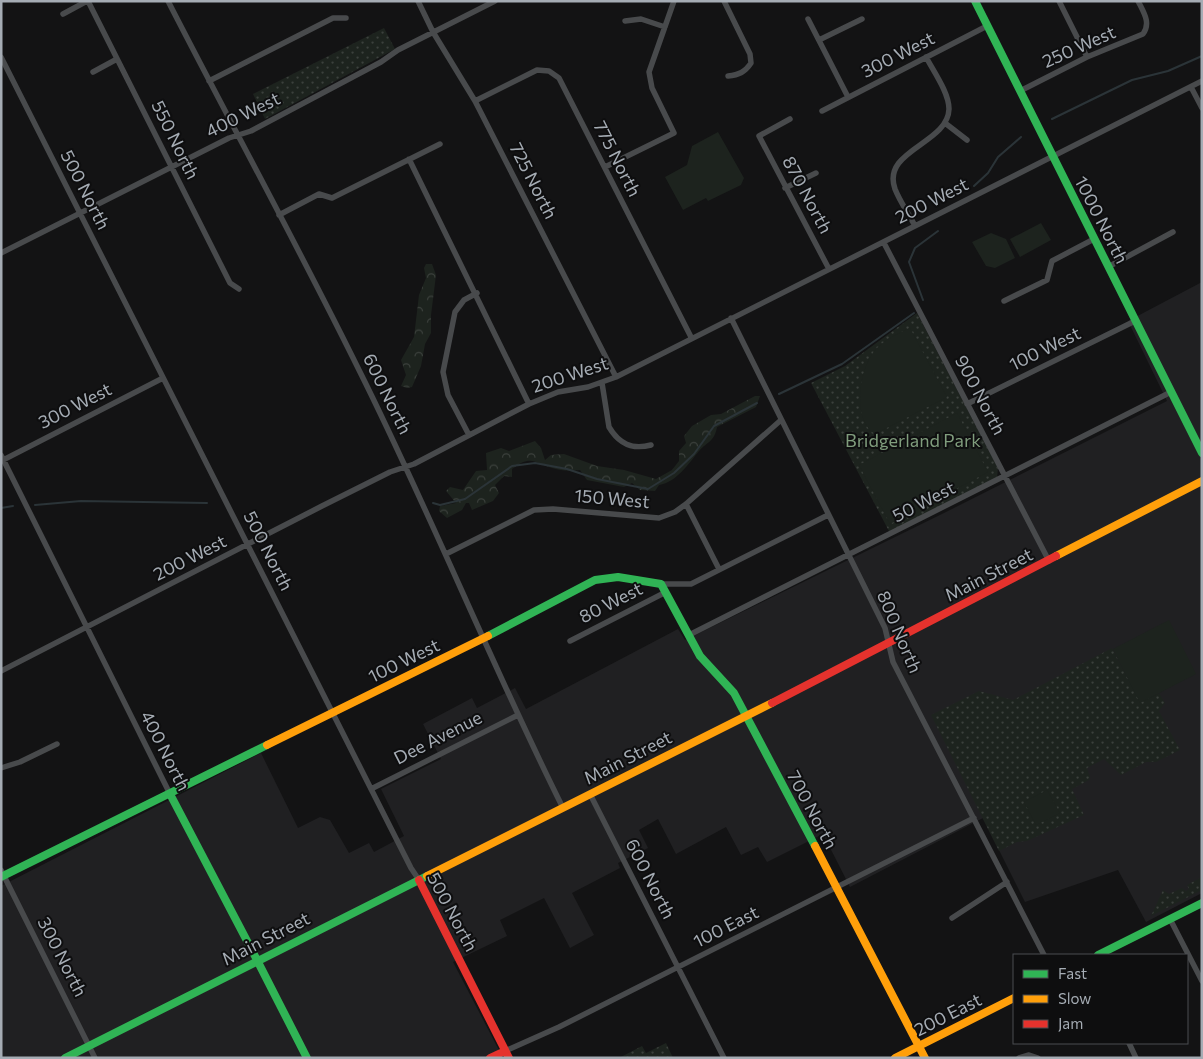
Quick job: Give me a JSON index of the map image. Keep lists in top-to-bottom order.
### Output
{
  "streets": {
    "street": [
      "250 West",
      "300 West",
      "400 West",
      "550 North",
      "775 North",
      "725 North",
      "500 North",
      "870 North",
      "200 West",
      "1000 North",
      "100 West",
      "600 North",
      "900 North",
      "150 West",
      "50 West",
      "Main Street",
      "80 West",
      "800 North",
      "Dee Avenue",
      "400 North",
      "700 North",
      "100 East",
      "300 North",
      "200 East"
    ]
  },
  "crossings": [
    ["250 West", "1000 North"],
    ["300 West", "500 North"],
    ["300 West", "1000 North"],
    ["300 West", "400 North"],
    ["400 West", "550 North"],
    ["400 West", "725 North"],
    ["400 West", "500 North"],
    ["400 West", "600 North"],
    ["775 North", "725 North"],
    ["775 North", "200 West"],
    ["725 North", "200 West"],
    ["500 North", "200 West"],
    ["500 North", "100 West"],
    ["500 North", "Main Street"],
    ["500 North", "Dee Avenue"],
    ["500 North", "100 East"],
    ["870 North", "200 West"],
    ["200 West", "1000 North"],
    ["200 West", "600 North"],
    ["200 West", "900 North"],
    ["200 West", "800 North"],
    ["200 West", "400 North"],
    ["1000 North", "100 West"],
    ["1000 North", "50 West"],
    ["100 West", "600 North"],
    ["100 West", "900 North"],
    ["100 West", "800 North"],
    ["100 West", "400 North"],
    ["100 West", "700 North"],
    ["100 West", "300 North"],
    ["600 North", "150 West"],
    ["600 North", "Main Street"],
    ["600 North", "Dee Avenue"],
    ["600 North", "100 East"],
    ["900 North", "50 West"],
    ["900 North", "Main Street"],
    ["150 West", "800 North"],
    ["50 West", "800 North"],
    ["50 West", "700 North"],
    ["Main Street", "800 North"],
    ["Main Street", "400 North"],
    ["Main Street", "700 North"],
    ["Main Street", "300 North"],
    ["80 West", "700 North"],
    ["800 North", "100 East"],
    ["700 North", "100 East"],
    ["700 North", "200 East"]
  ],
  "parks": ["Bridgerland Park"],
  "legend": ["Fast", "Slow", "Jam"]
}
